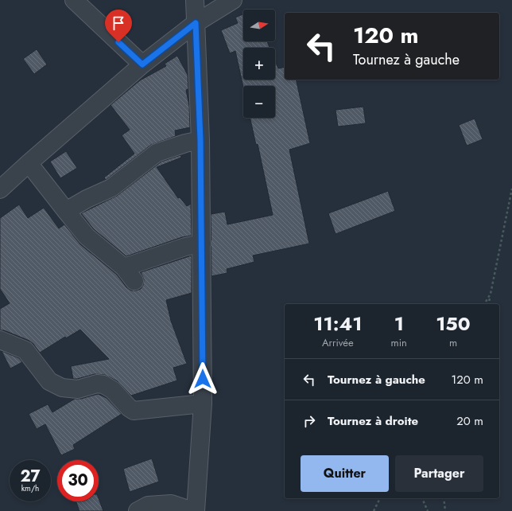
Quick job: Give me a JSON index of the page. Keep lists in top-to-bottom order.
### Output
{
  "north": "right",
  "page": {
    "map_buttons": ["+", "−"],
    "turn": ["120 m", "Tournez à gauche"],
    "eta": [
      "11:41",
      "Arrivée",
      "1",
      "min",
      "150",
      "m"
    ],
    "list": [
      {
        "name": "Tournez à gauche",
        "value": "120 m"
      },
      {
        "name": "Tournez à droite",
        "value": "20 m"
      }
    ],
    "buttons": ["Quitter", "Partager"],
    "speed": "27 km/h",
    "limit": "30"
  }
}
